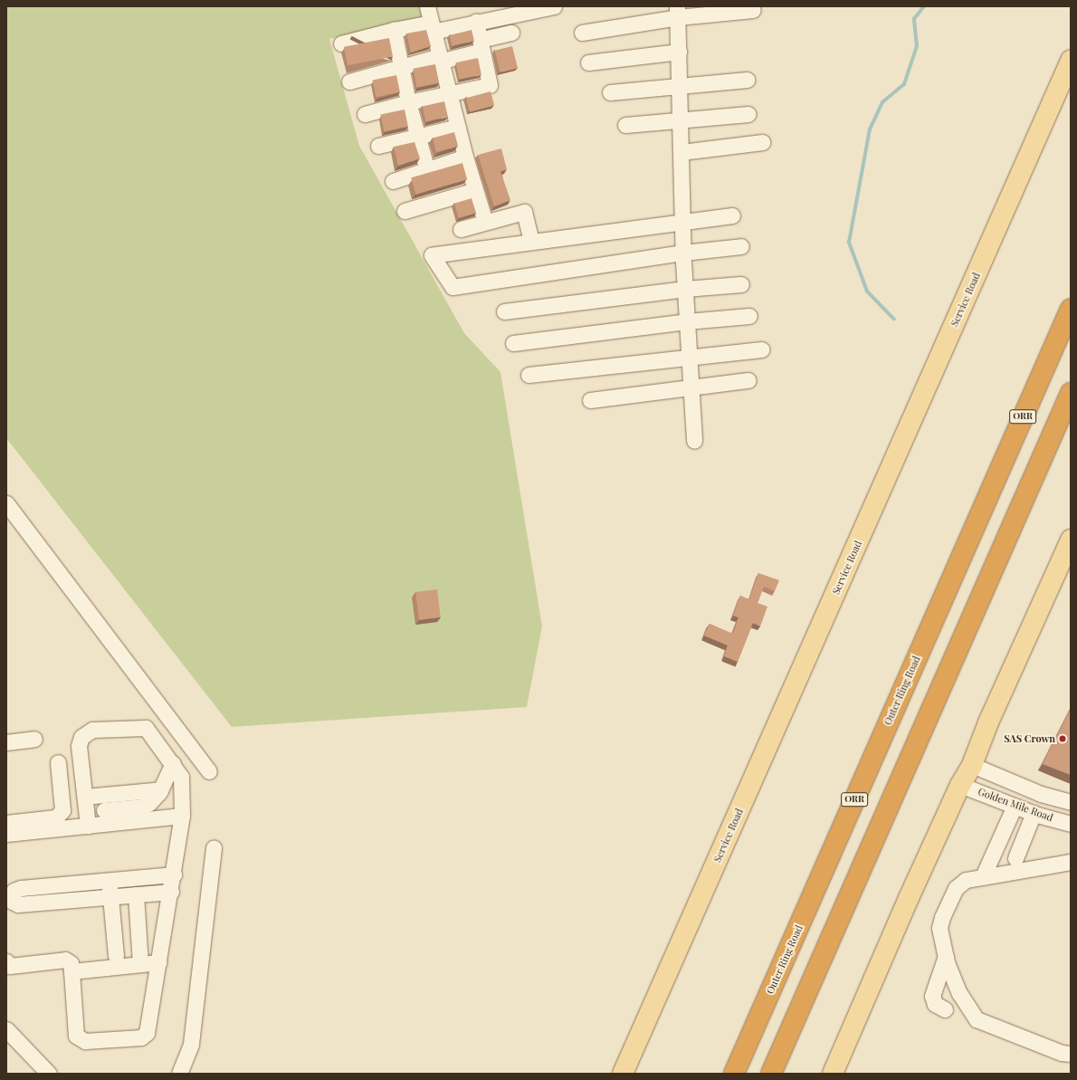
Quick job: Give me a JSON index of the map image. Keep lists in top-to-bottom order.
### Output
{
  "streets": {
    "highway": ["ORR", "Outer Ring Road"],
    "main road": ["Service Road"],
    "street": ["Golden Mile Road"]
  },
  "places": ["SAS Crown"]
}
